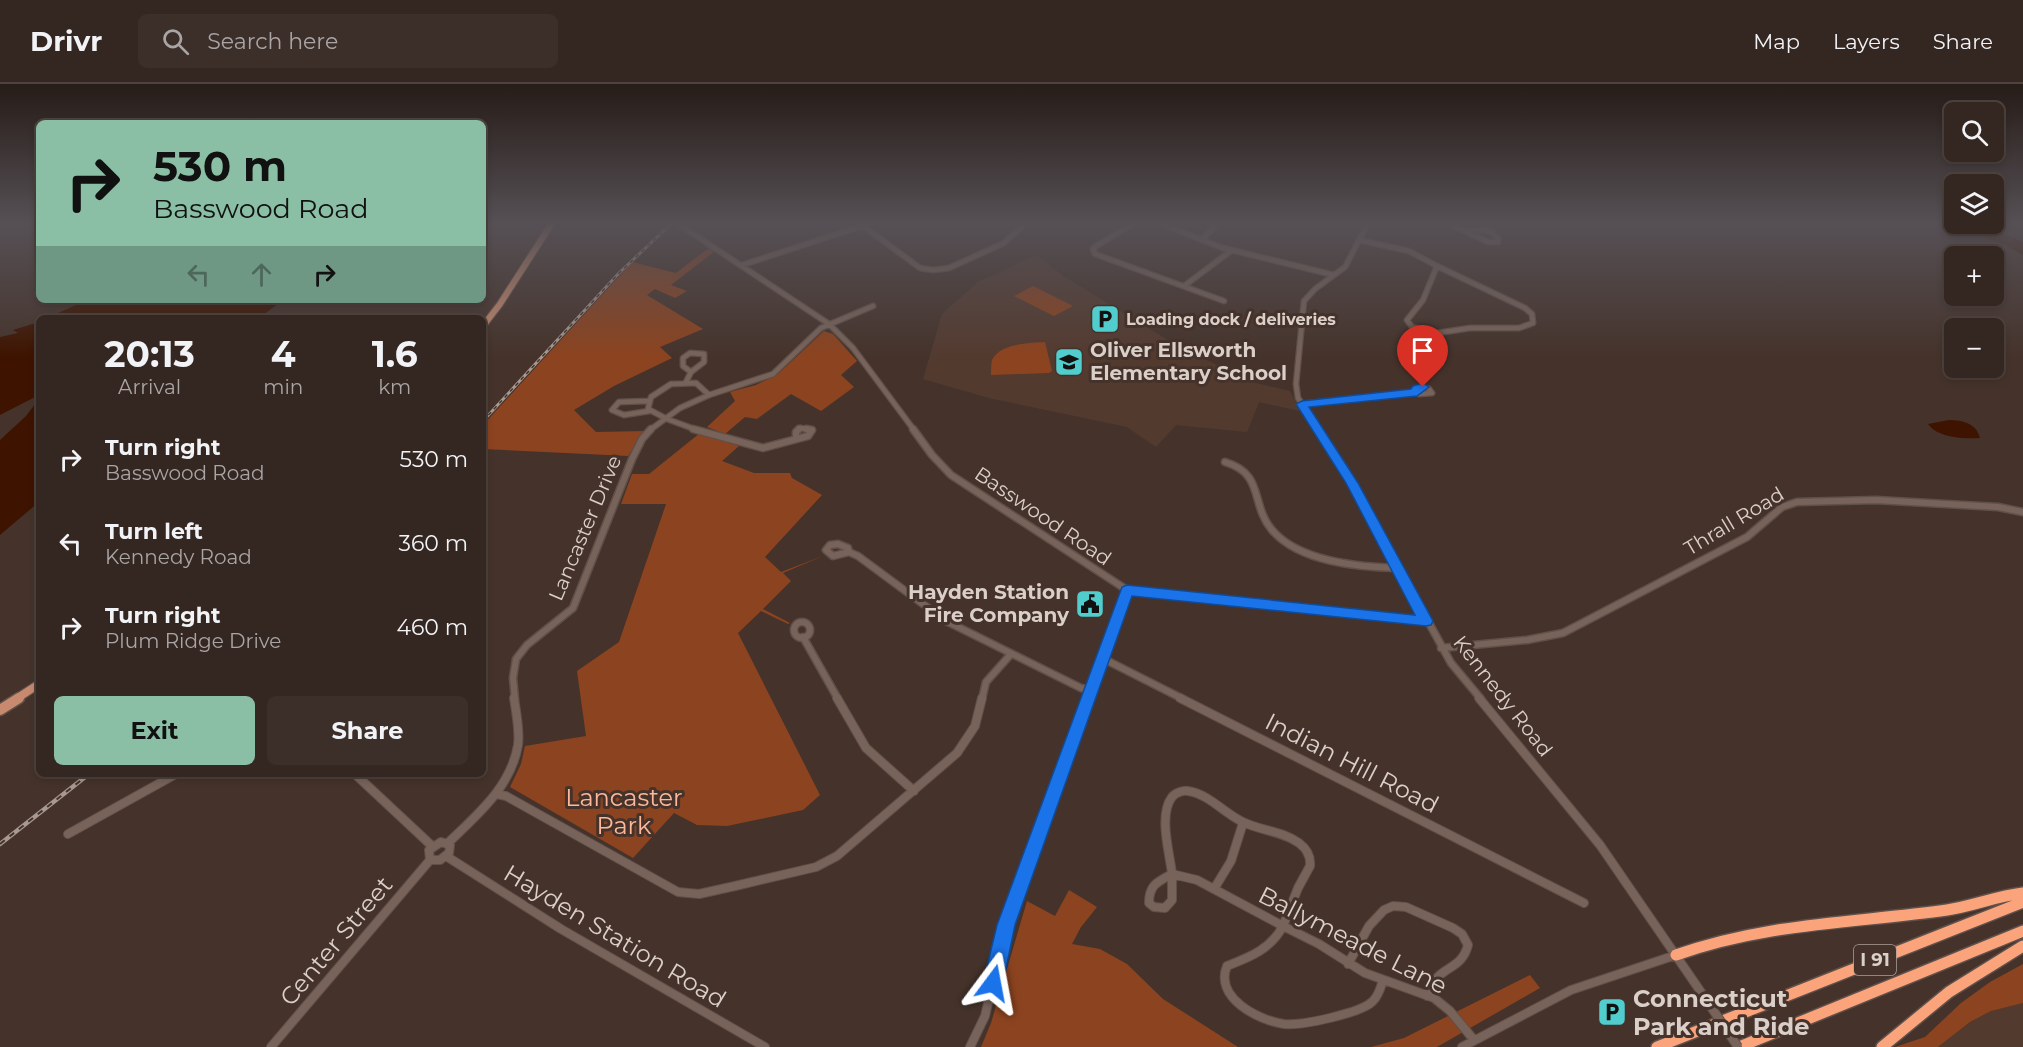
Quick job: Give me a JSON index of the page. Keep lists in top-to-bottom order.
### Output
{
  "streets": {
    "highway": ["I 91"],
    "street": [
      "Basswood Road",
      "Thrall Road",
      "Lancaster Drive",
      "Kennedy Road",
      "Indian Hill Road",
      "Hayden Station Road",
      "Ballymeade Lane",
      "Center Street"
    ]
  },
  "crossings": [
    ["Basswood Road", "Lancaster Drive"],
    ["Basswood Road", "Kennedy Road"],
    ["Thrall Road", "Kennedy Road"],
    ["Lancaster Drive", "Hayden Station Road"],
    ["Lancaster Drive", "Center Street"],
    ["Kennedy Road", "I 91"],
    ["Hayden Station Road", "Center Street"]
  ],
  "parks": ["Lancaster Park"],
  "places": {
    "parking": ["Loading dock / deliveries", "Connecticut Park and Ride"],
    "school or university": ["Oliver Ellsworth Elementary School"],
    "public building": ["Hayden Station Fire Company"]
  },
  "page": {
    "header": "Drivr",
    "search": "Search here",
    "nav": ["Map", "Layers", "Share"],
    "map_buttons": ["+", "−"],
    "turn": ["530 m", "Basswood Road"],
    "eta": [
      "20:13",
      "Arrival",
      "4",
      "min",
      "1.6",
      "km"
    ],
    "list": [
      {
        "name": "Turn right",
        "note": "Basswood Road",
        "value": "530 m"
      },
      {
        "name": "Turn left",
        "note": "Kennedy Road",
        "value": "360 m"
      },
      {
        "name": "Turn right",
        "note": "Plum Ridge Drive",
        "value": "460 m"
      }
    ],
    "buttons": ["Exit", "Share"]
  }
}
